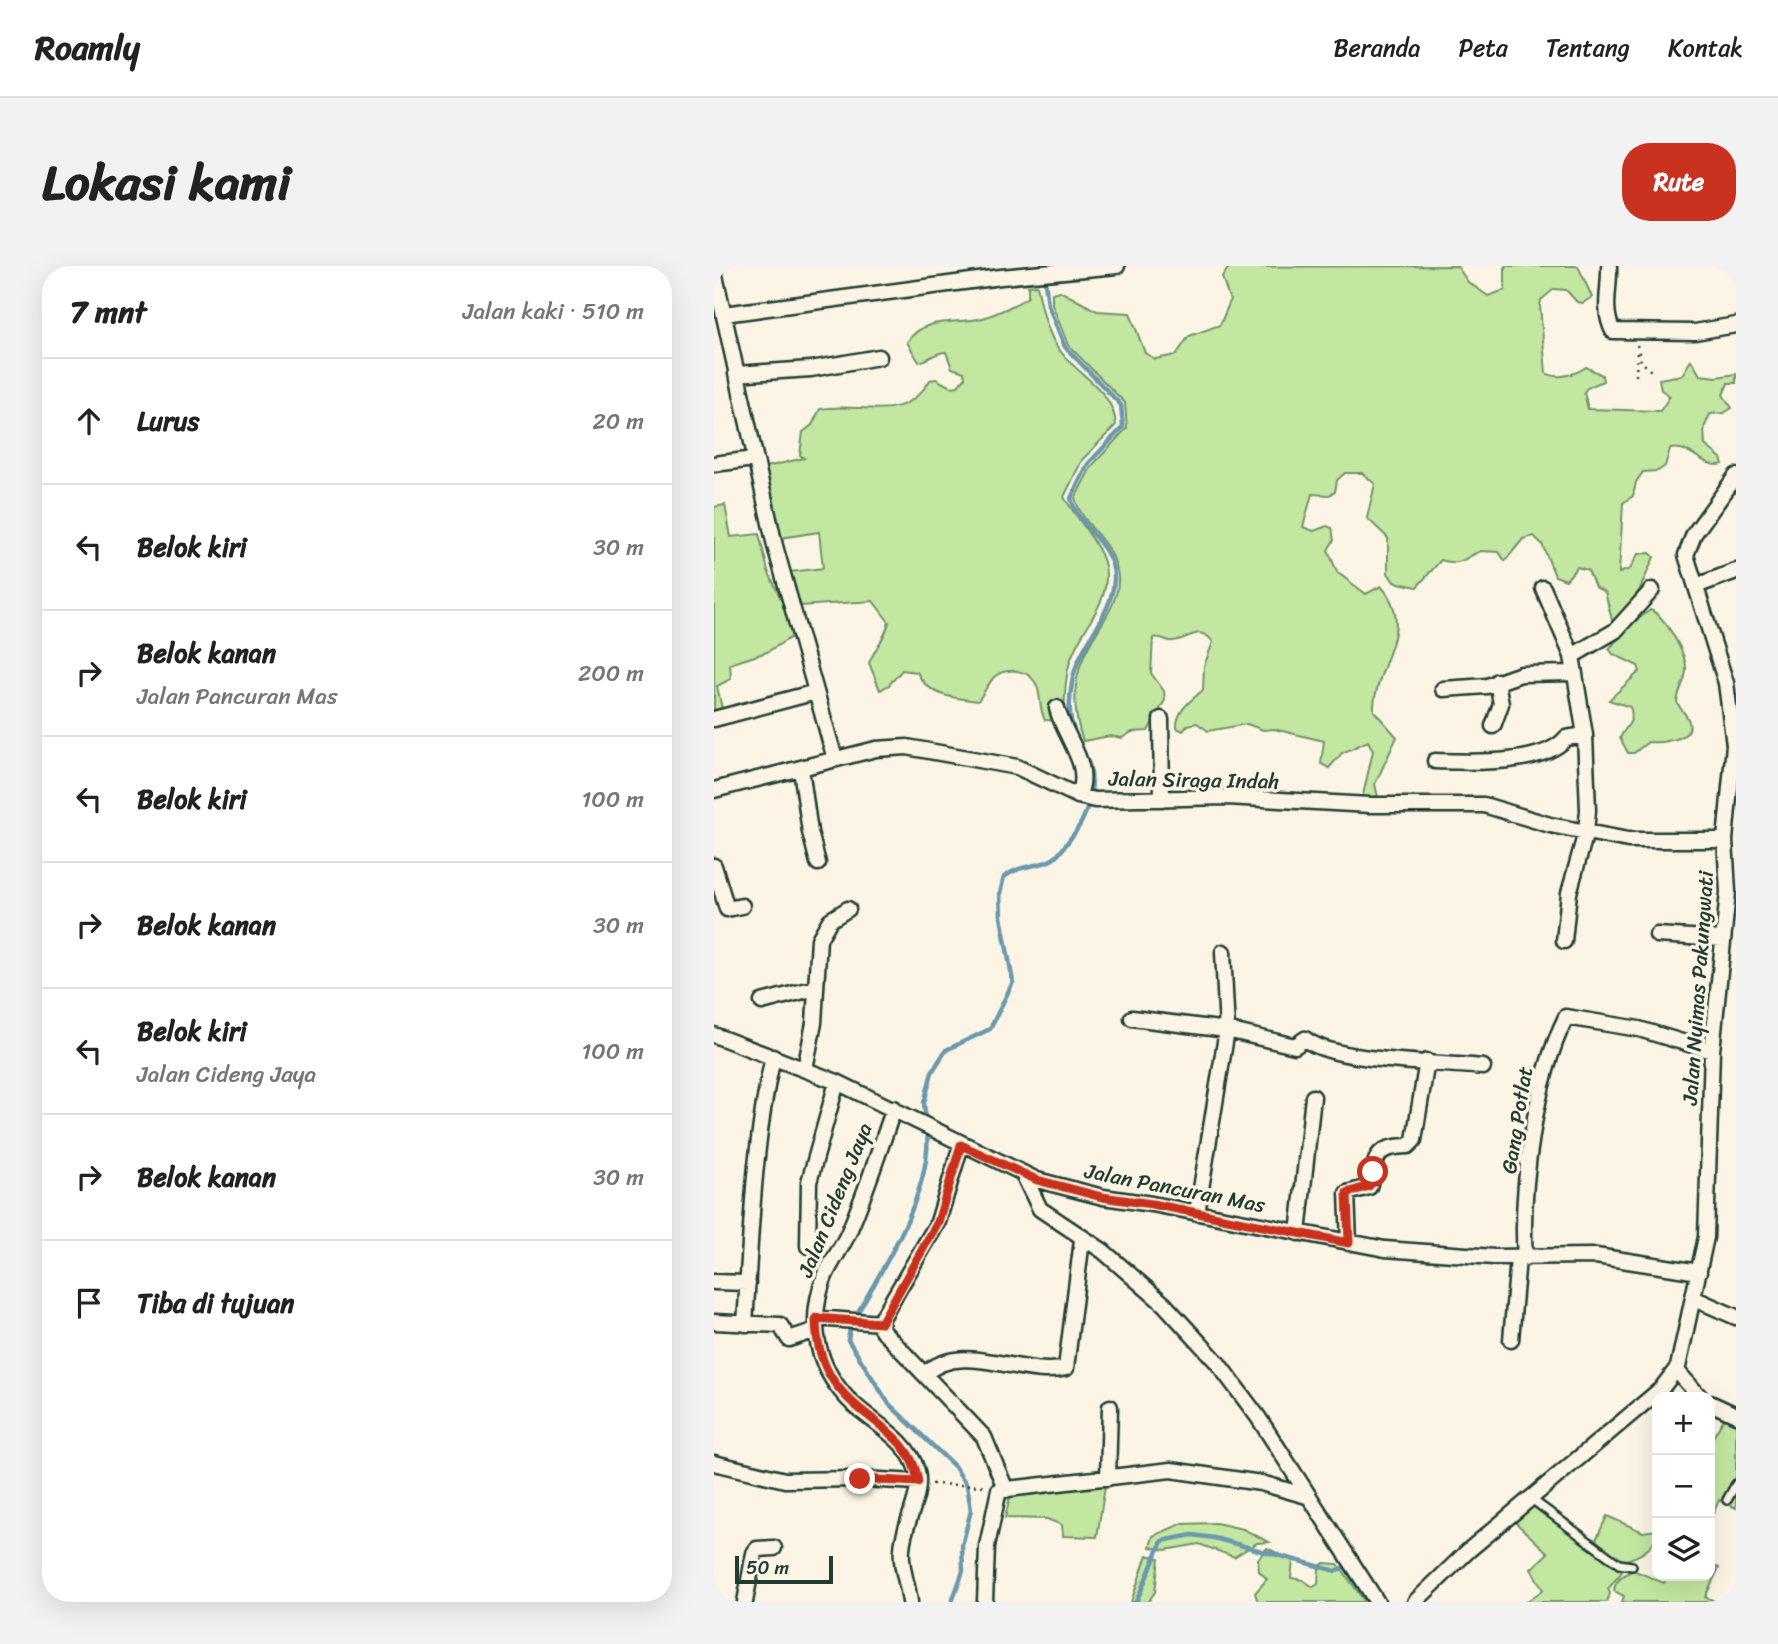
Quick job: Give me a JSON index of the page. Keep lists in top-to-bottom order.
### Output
{
  "streets": {
    "street": [
      "Jalan Siraga Indah",
      "Jalan Nyimas Pakungwati",
      "Gang Potlat",
      "Jalan Pancuran Mas",
      "Jalan Cideng Jaya"
    ]
  },
  "crossings": [
    ["Jalan Siraga Indah", "Jalan Nyimas Pakungwati"],
    ["Jalan Nyimas Pakungwati", "Gang Potlat"],
    ["Jalan Nyimas Pakungwati", "Jalan Pancuran Mas"],
    ["Gang Potlat", "Jalan Pancuran Mas"],
    ["Jalan Pancuran Mas", "Jalan Cideng Jaya"]
  ],
  "scale_bar": "50 m",
  "page": {
    "header": "Roamly",
    "nav": [
      "Beranda",
      "Peta",
      "Tentang",
      "Kontak"
    ],
    "title": "Lokasi kami",
    "buttons": "Rute",
    "heading": ["7 mnt", "Jalan kaki · 510 m"],
    "list": [
      ["Lurus", "20 m"],
      ["Belok kiri", "30 m"],
      ["Belok kanan", "Jalan Pancuran Mas", "200 m"],
      ["Belok kiri", "100 m"],
      ["Belok kanan", "30 m"],
      ["Belok kiri", "Jalan Cideng Jaya", "100 m"],
      ["Belok kanan", "30 m"],
      "Tiba di tujuan"
    ],
    "map_buttons": ["+", "−"],
    "scale": "50 m"
  }
}
